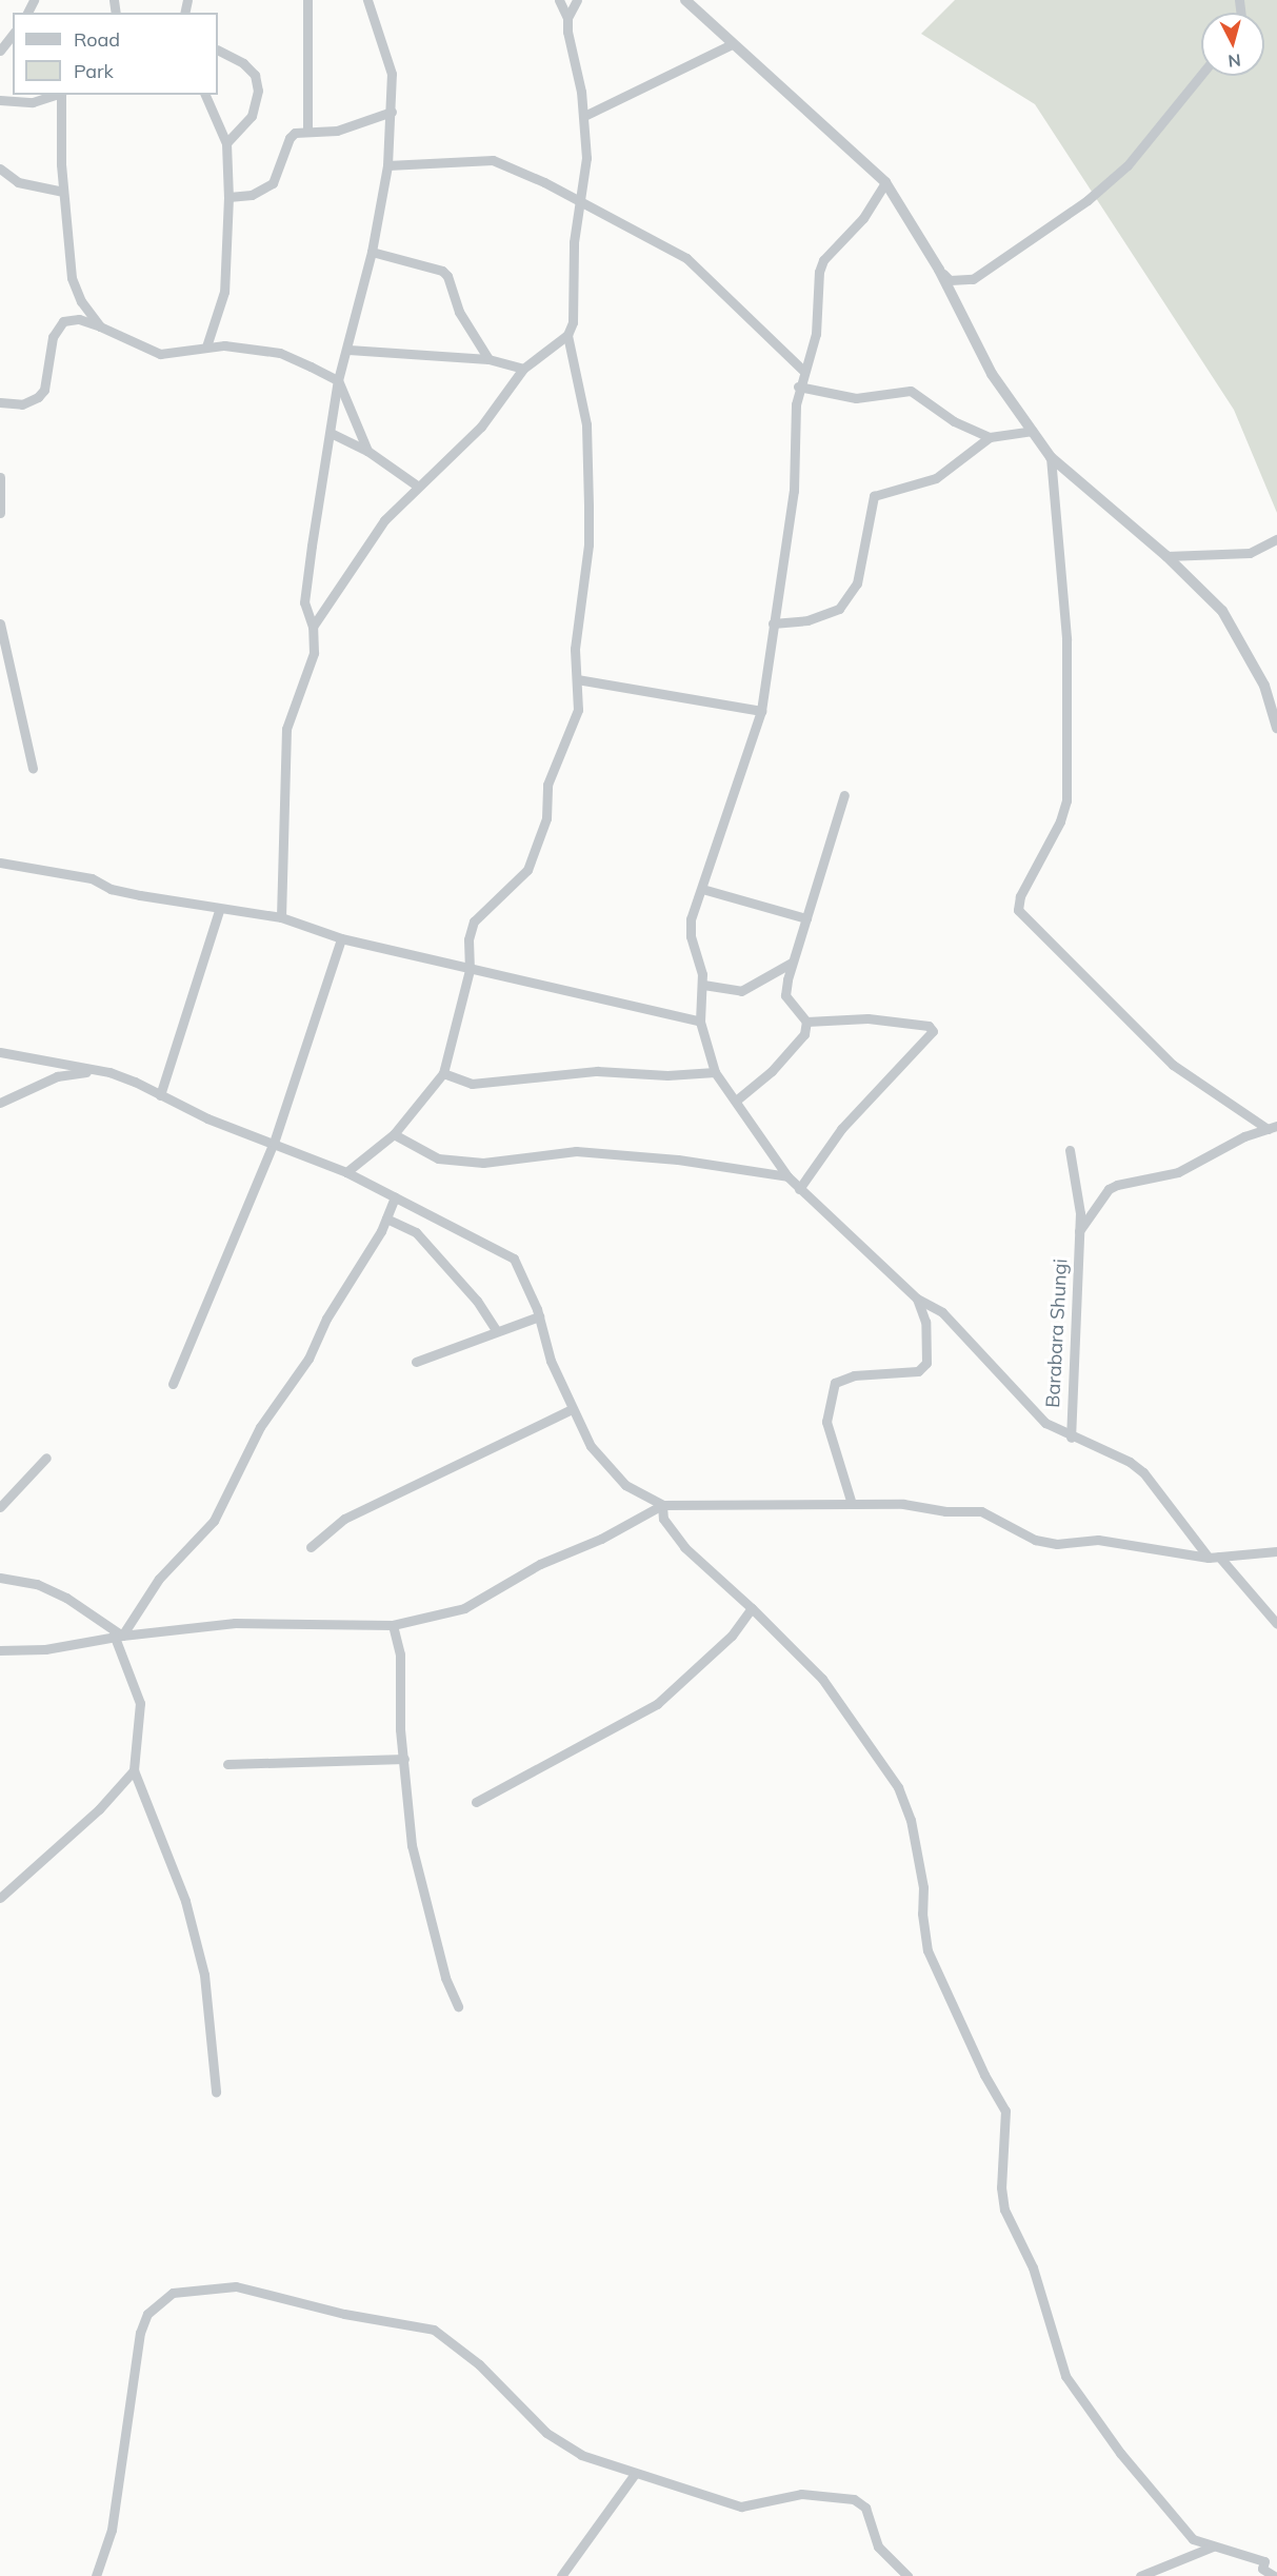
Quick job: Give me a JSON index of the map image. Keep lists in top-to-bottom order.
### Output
{
  "streets": {
    "street": ["Barabara Shungi"]
  },
  "legend": ["Road", "Park"],
  "north": "bottom"
}
